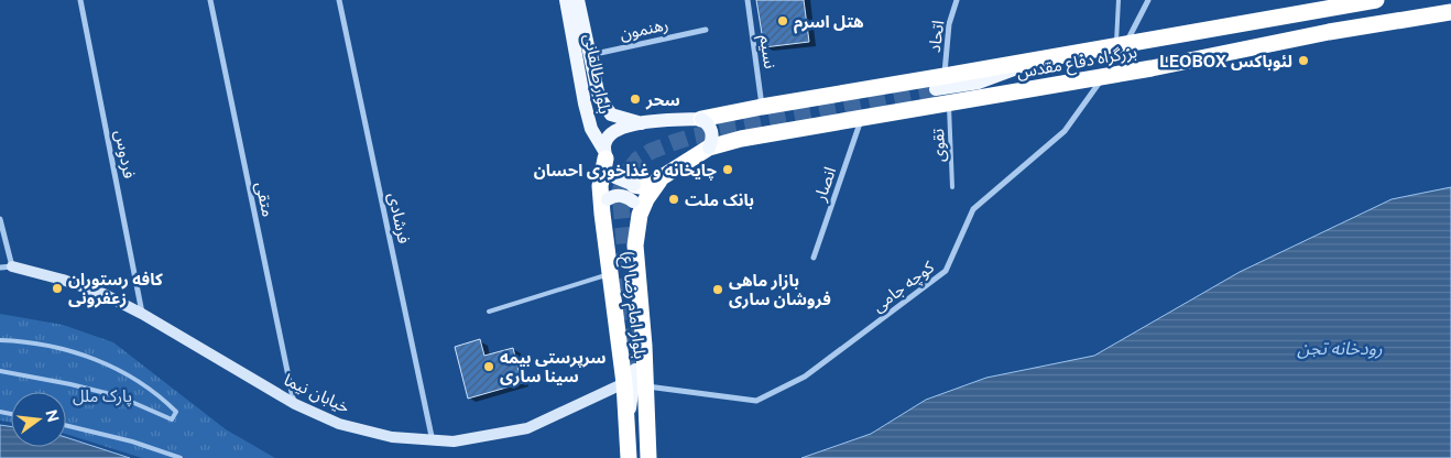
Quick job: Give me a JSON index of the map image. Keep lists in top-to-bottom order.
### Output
{
  "streets": {
    "highway": ["بزرگراه دفاع مقدس", "بلوار امام رضا (ع)"],
    "main road": ["بلوار طالقانی"],
    "street": [
      "رهنمون",
      "اتحاد",
      "نسیم",
      "فردوس",
      "انصار",
      "متقی",
      "فرشادی",
      "کوچه جامی",
      "خیابان نیما"
    ],
    "lane": ["تقوی"]
  },
  "crossings": [
    ["رهنمون", "بلوار طالقانی"],
    ["اتحاد", "بزرگراه دفاع مقدس"],
    ["نسیم", "بزرگراه دفاع مقدس"],
    ["بزرگراه دفاع مقدس", "تقوی"],
    ["بزرگراه دفاع مقدس", "انصار"],
    ["بزرگراه دفاع مقدس", "کوچه جامی"],
    ["بلوار طالقانی", "بلوار امام رضا (ع)"],
    ["فردوس", "خیابان نیما"],
    ["متقی", "خیابان نیما"],
    ["فرشادی", "خیابان نیما"],
    ["کوچه جامی", "بلوار امام رضا (ع)"],
    ["بلوار امام رضا (ع)", "خیابان نیما"]
  ],
  "water": ["رودخانه تجن"],
  "parks": ["پارک ملل"],
  "places": [
    "هتل اسرم",
    "LEOBOX لئوباکس",
    "سحر",
    "چایخانه و غذاخوری احسان",
    "بانک ملت",
    "کافه رستوران زعفرونی",
    "بازار ماهی فروشان ساری",
    "سرپرستی بیمه سینا ساری"
  ],
  "north": "right"
}
